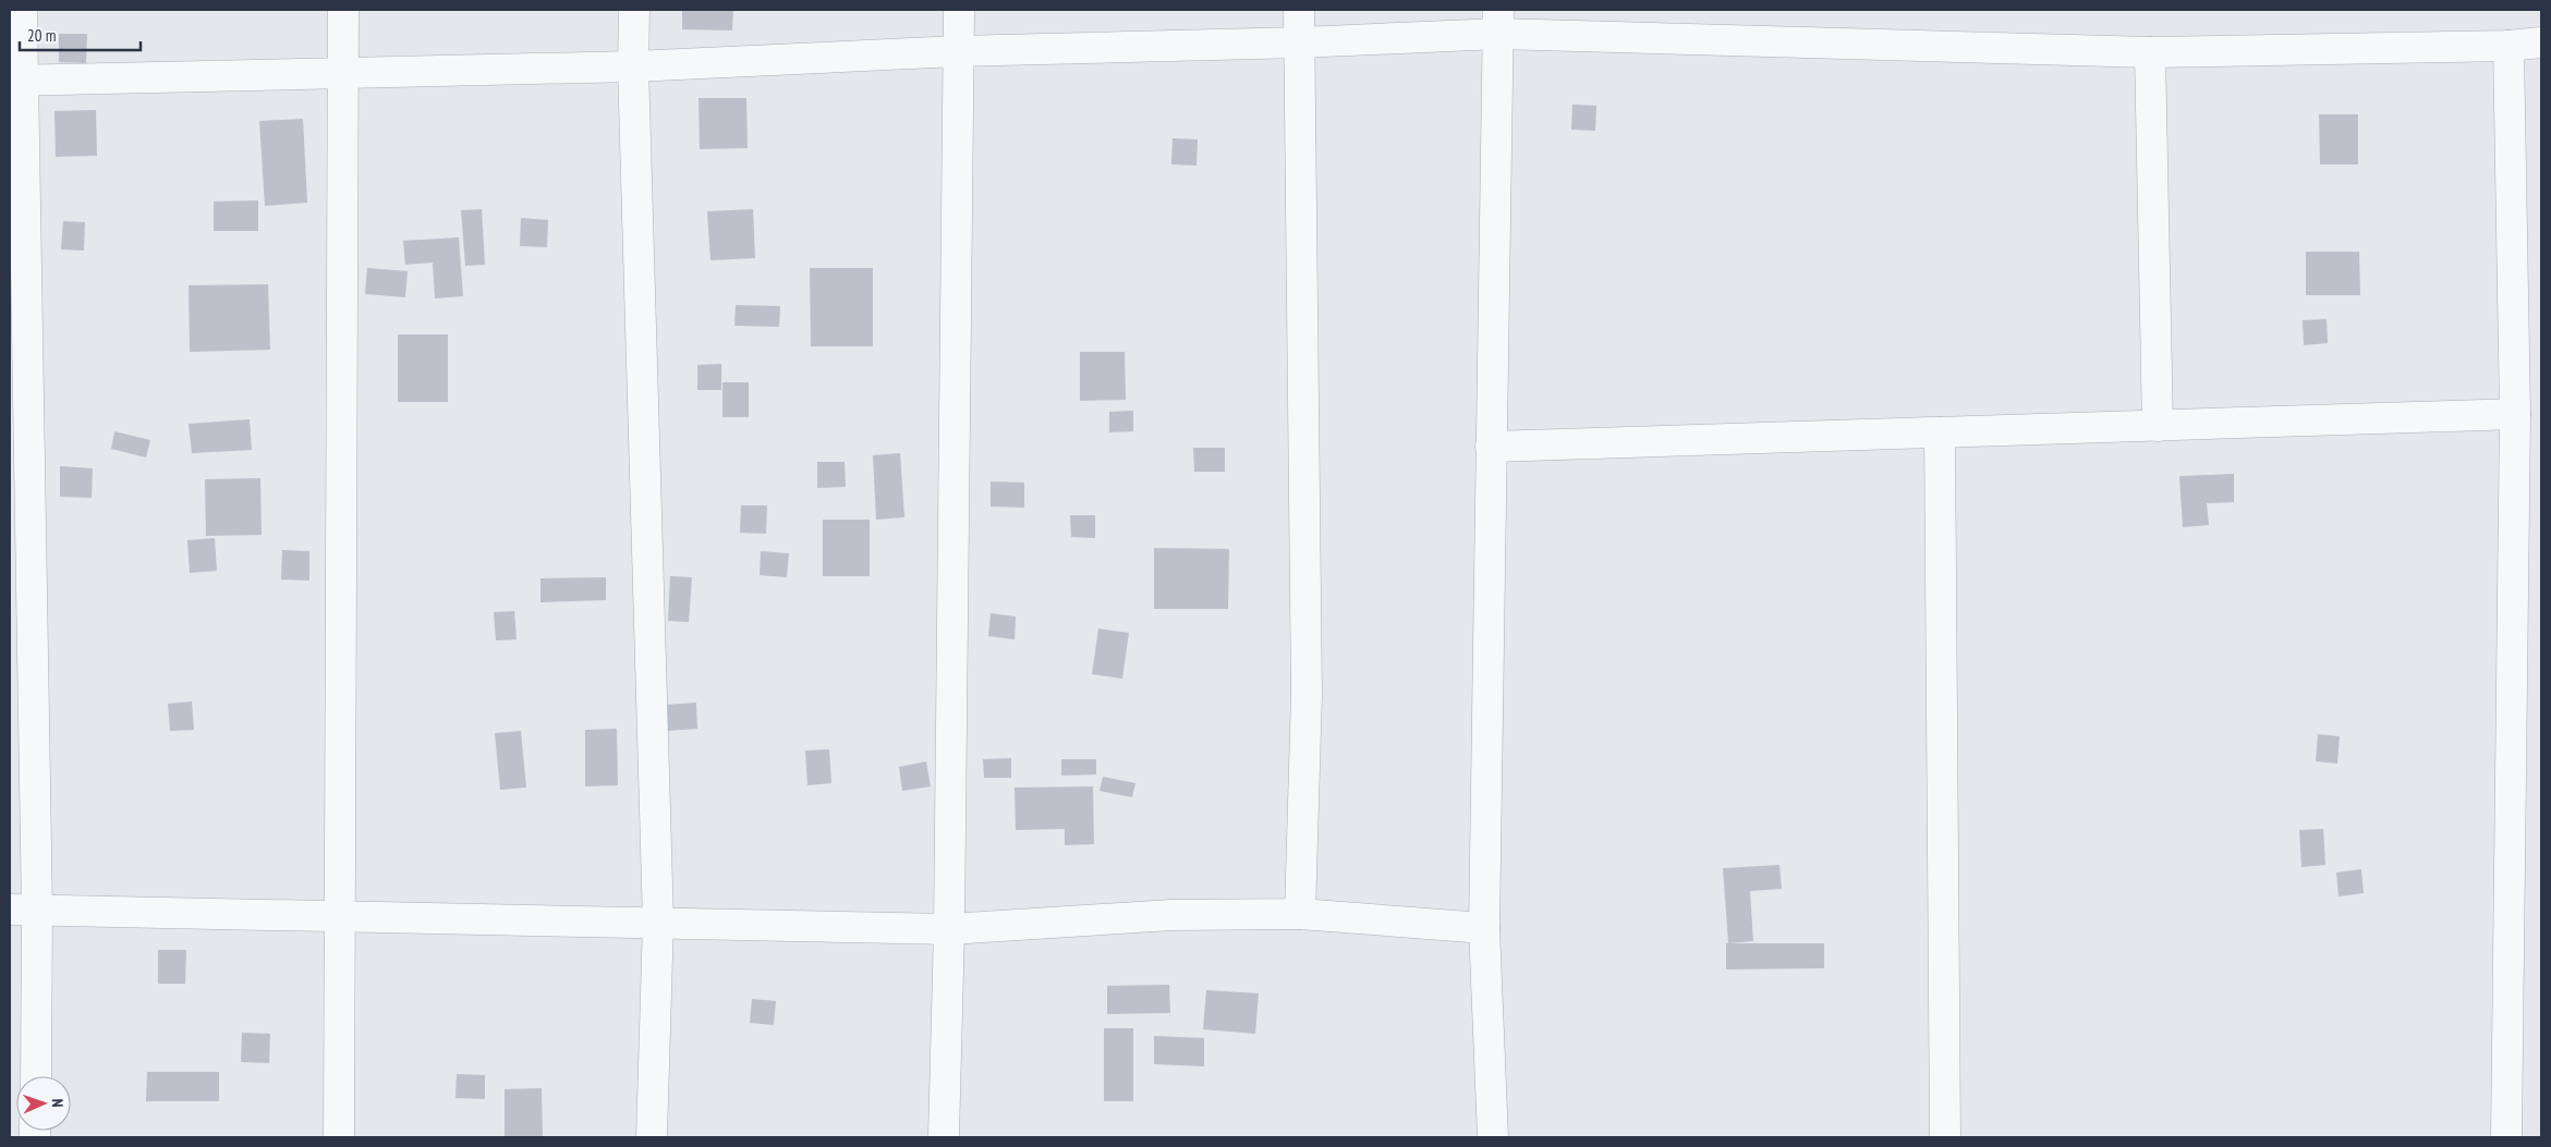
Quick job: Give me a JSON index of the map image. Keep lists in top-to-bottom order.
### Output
{
  "scale_bar": "20 m",
  "north": "right"
}
